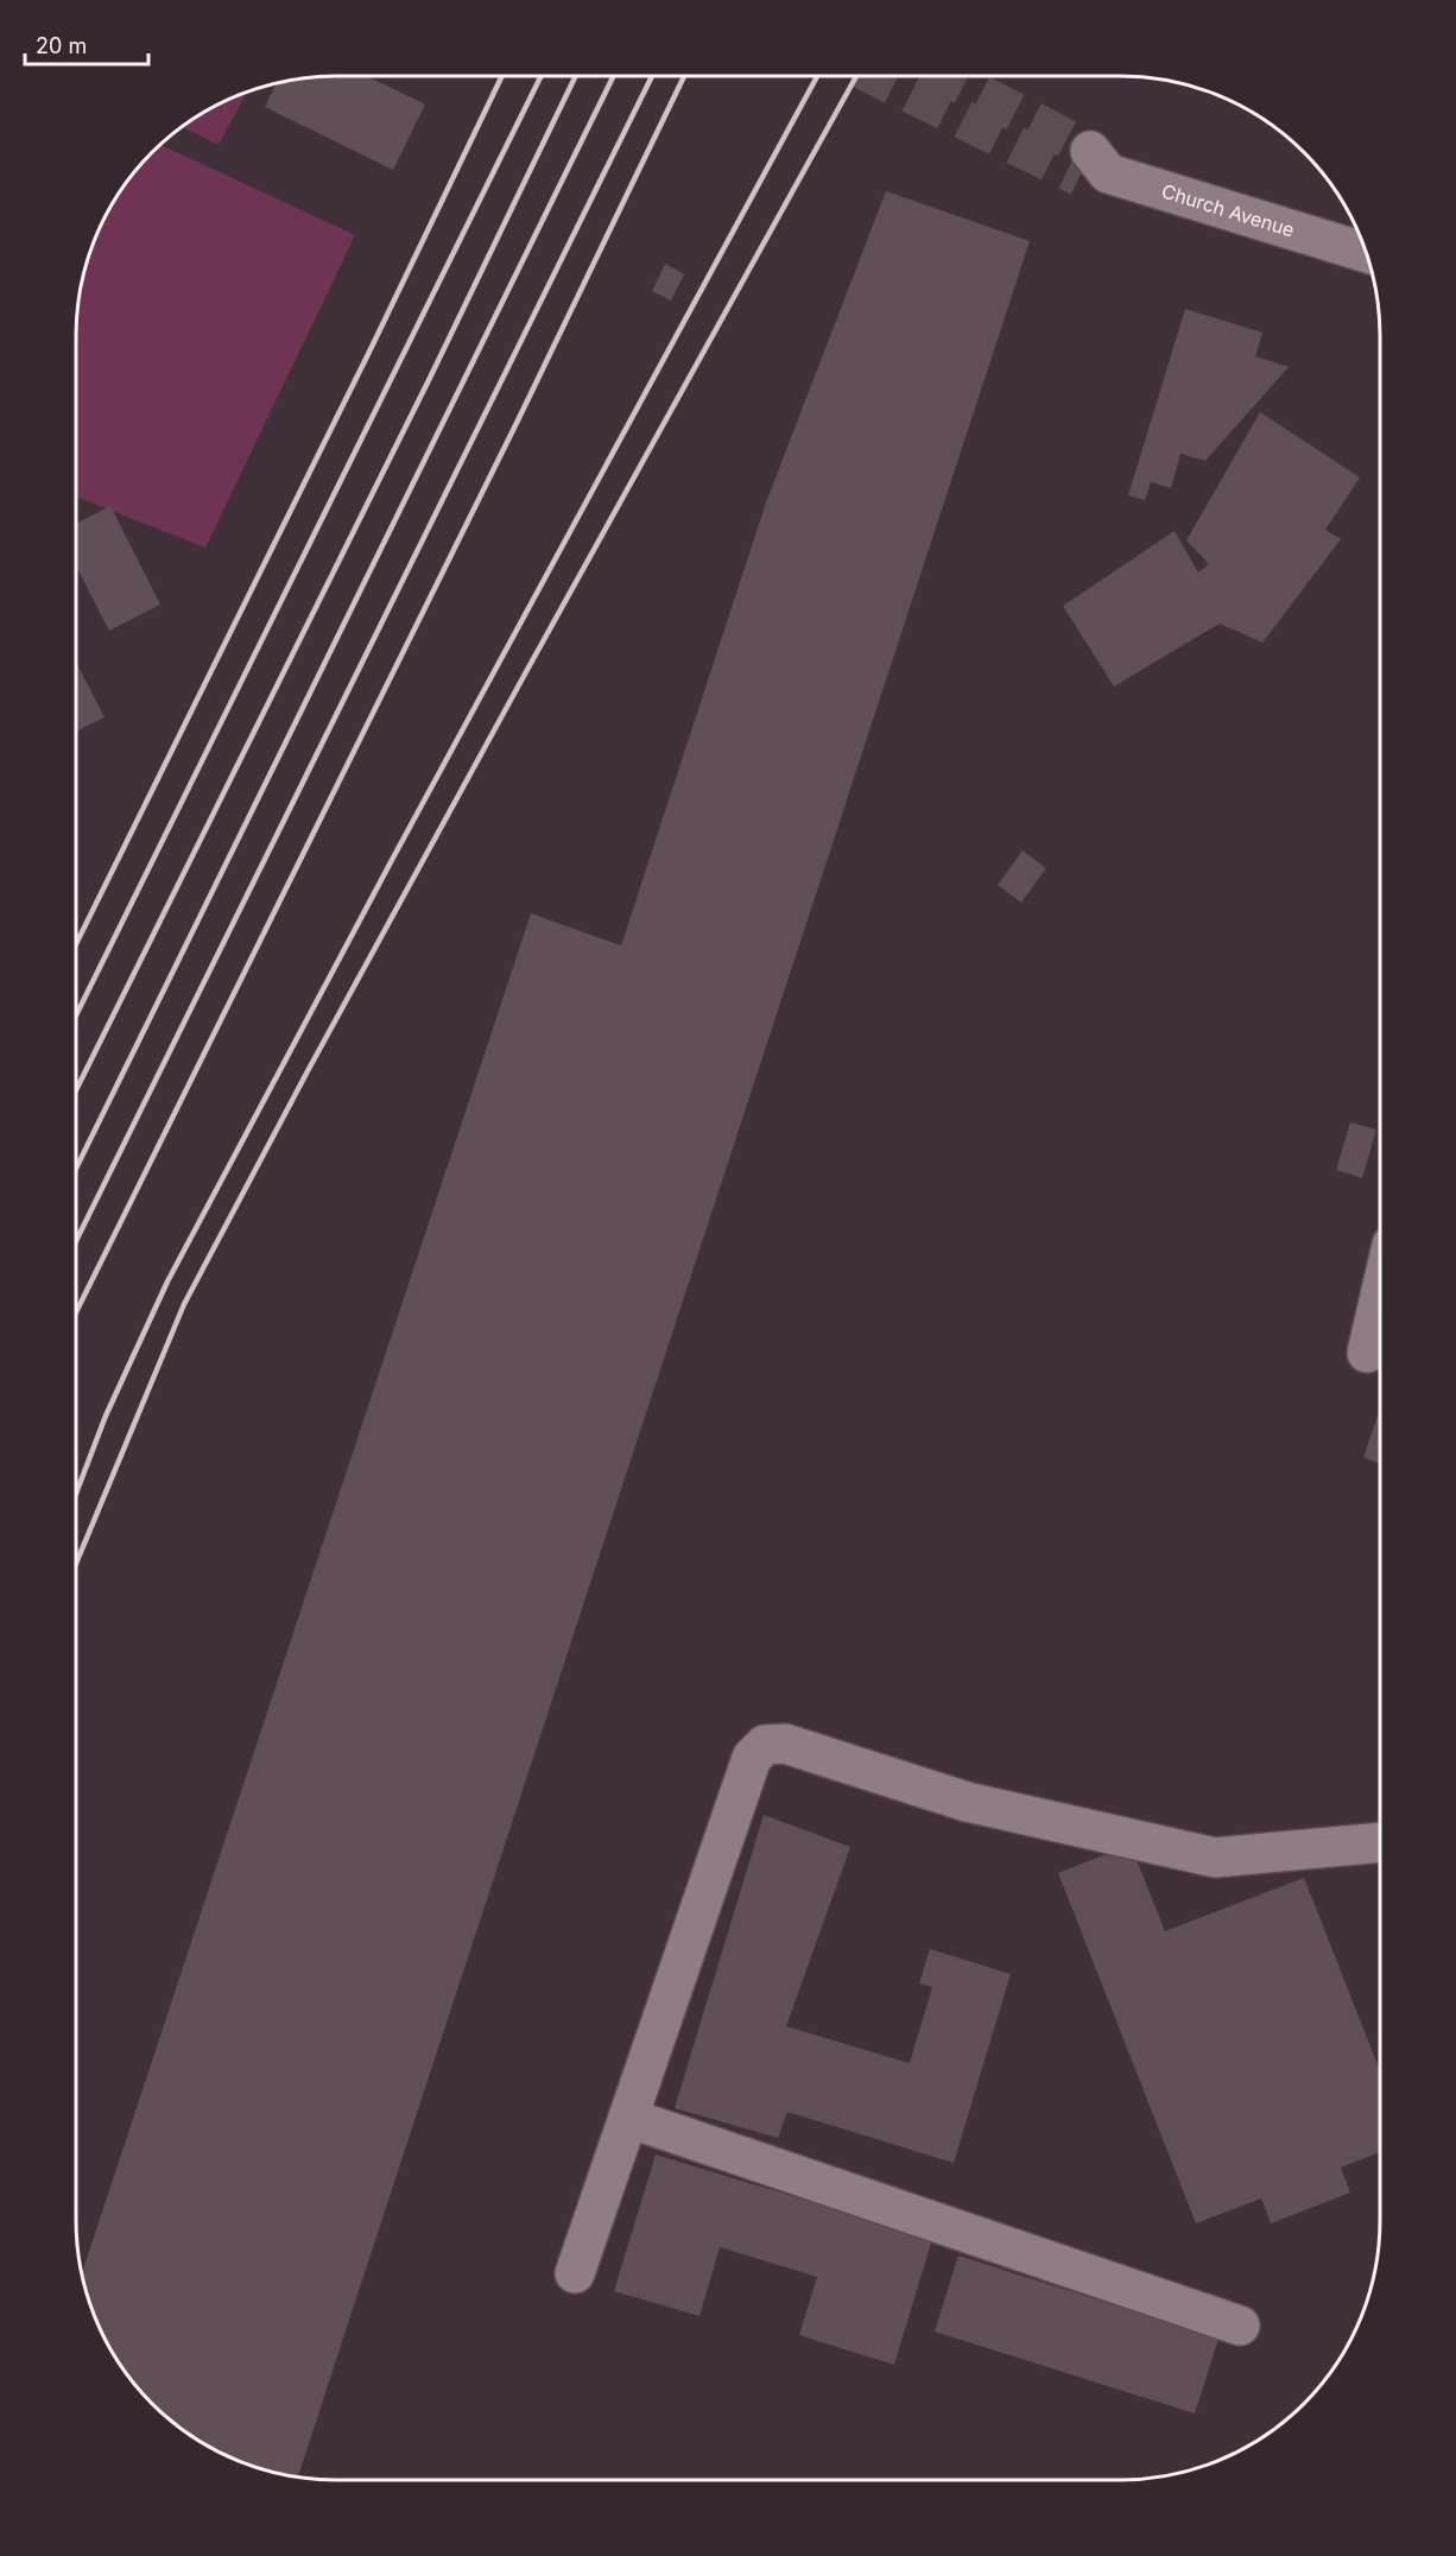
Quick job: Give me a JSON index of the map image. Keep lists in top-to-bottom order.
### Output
{
  "streets": {
    "street": ["Church Avenue"]
  },
  "scale_bar": "20 m"
}
